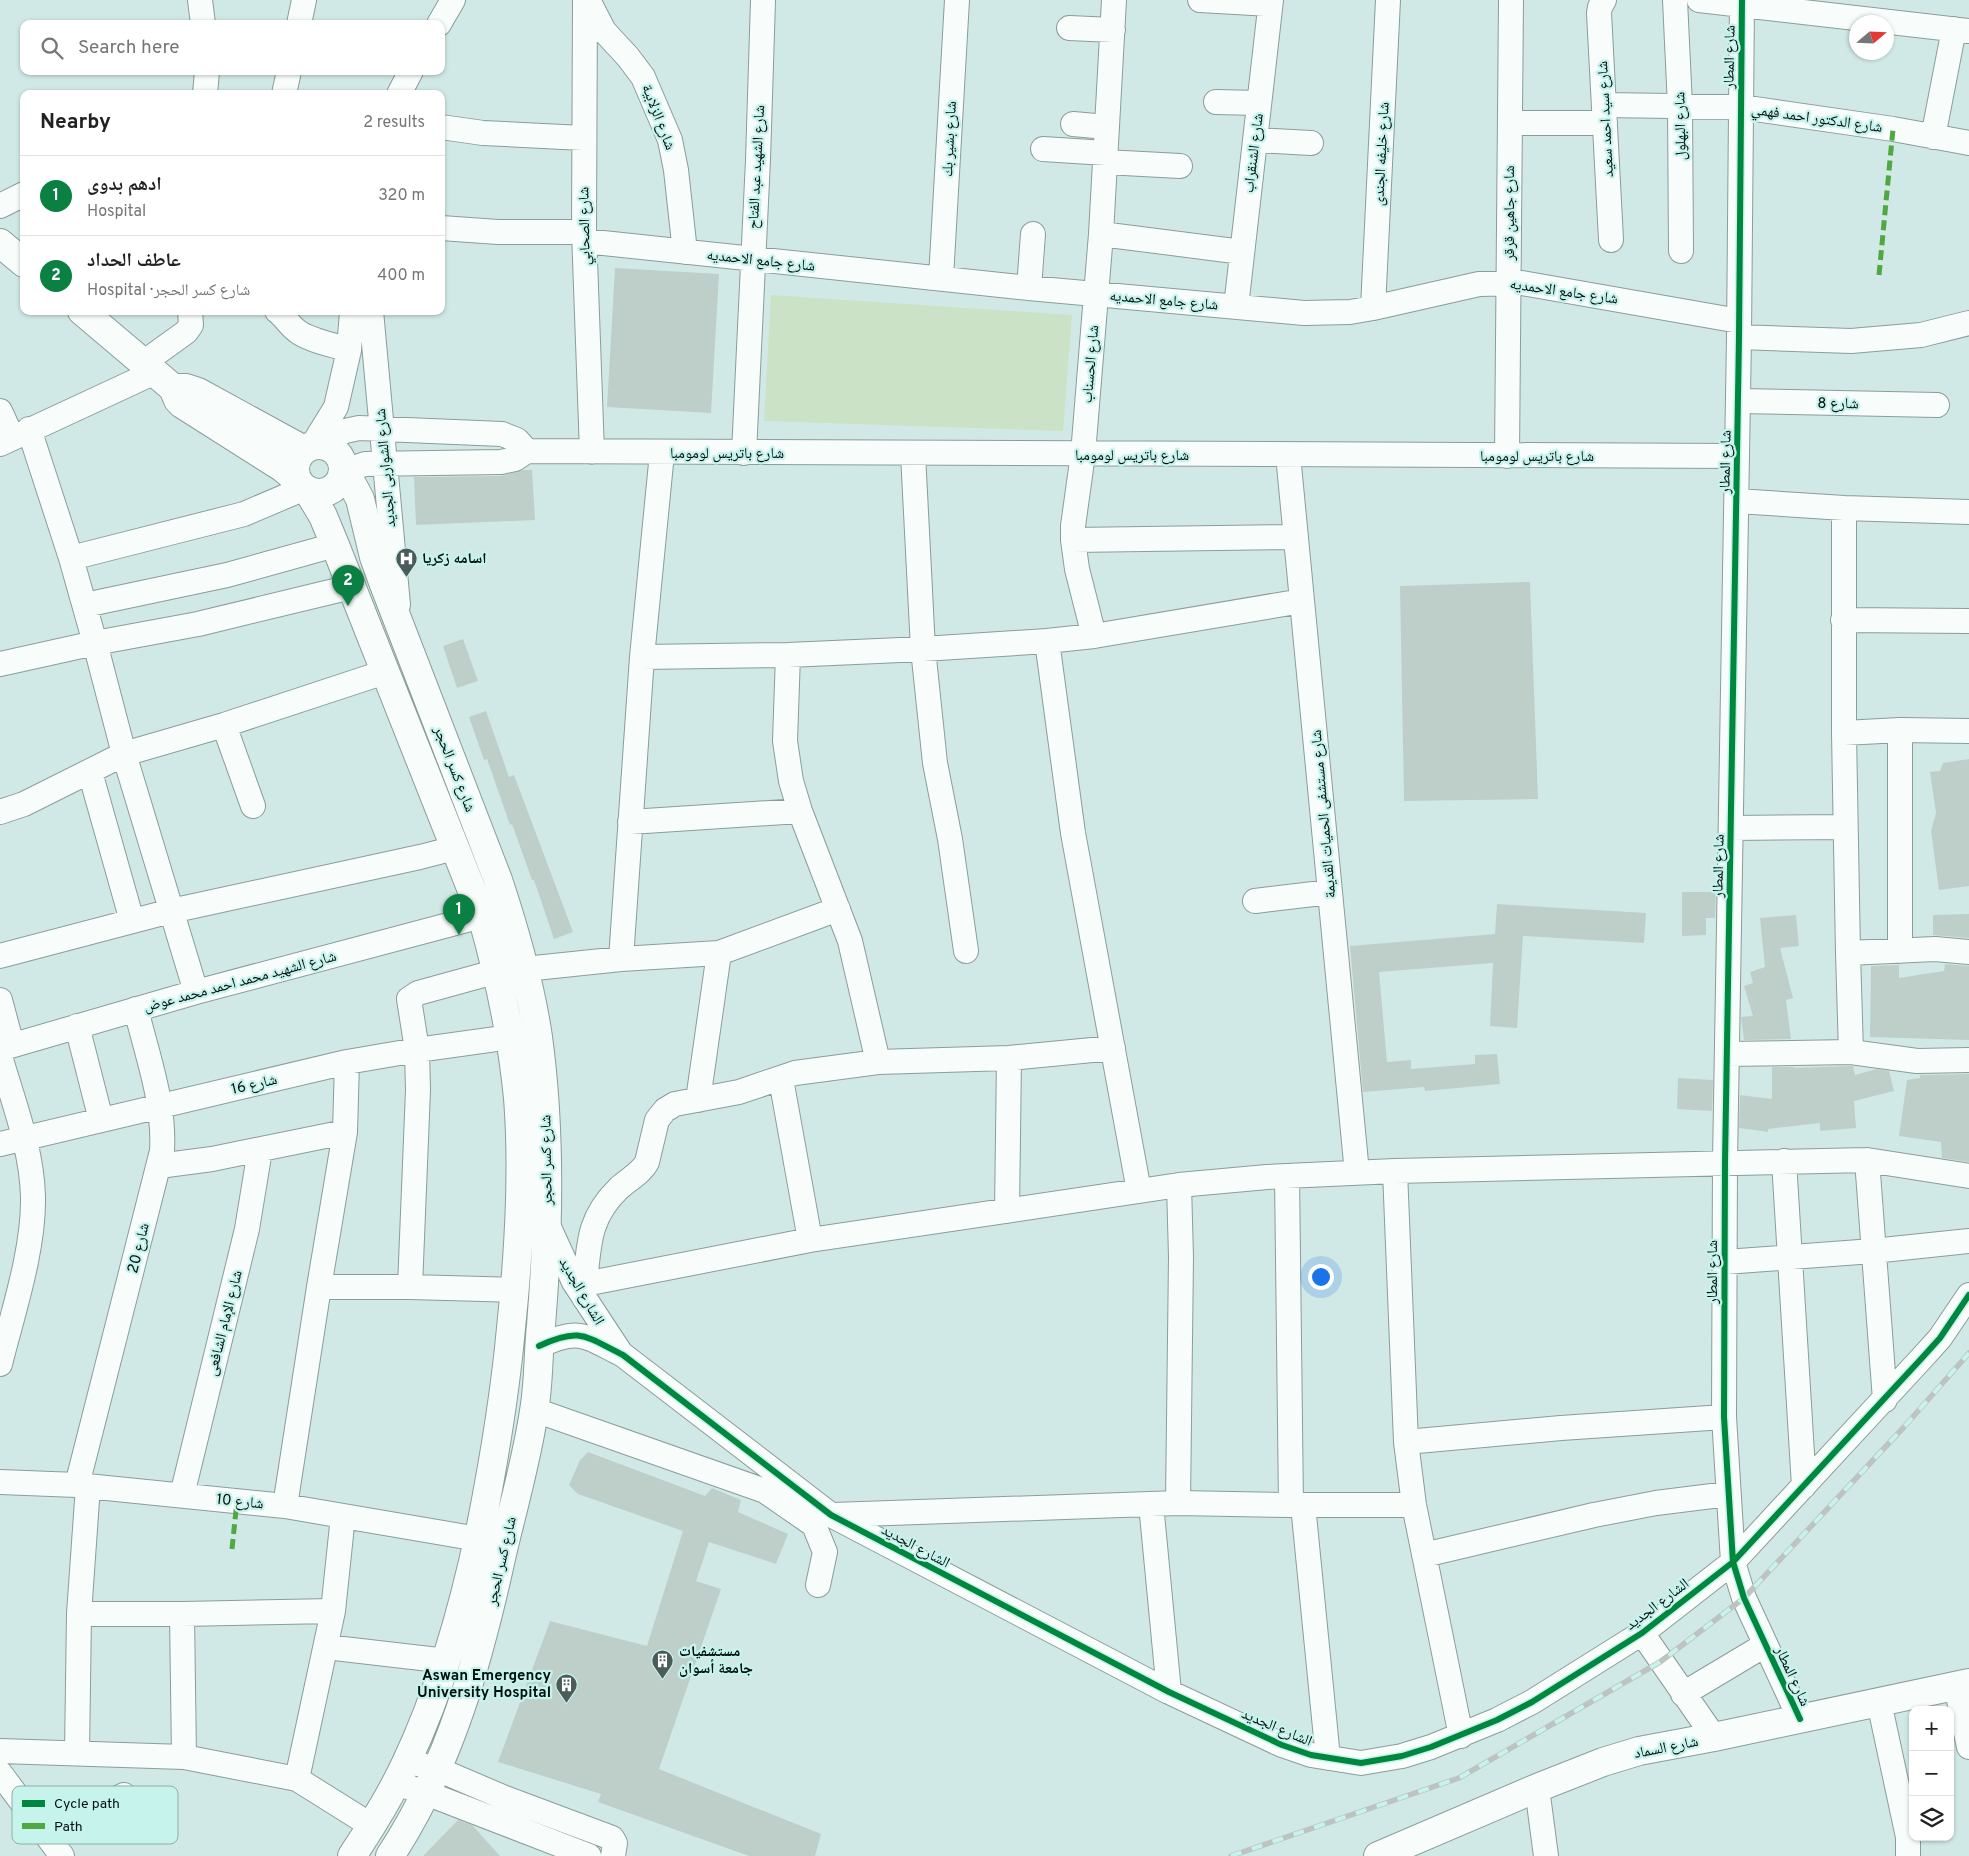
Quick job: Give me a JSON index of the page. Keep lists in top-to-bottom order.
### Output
{
  "streets": {
    "main road": ["شارع كسر الحجر", "شارع السماد"],
    "street": [
      "شارع المطار",
      "شارع الزلابية",
      "شارع الدكتور احمد فهمي",
      "شارع سيد احمد سعيد",
      "شارع البهلول",
      "شارع بشير بك",
      "شارع الشنقراب",
      "شارع خليفه الجندى",
      "شارع الشهيد عبد الفتاح",
      "شارع جاهين قرقر",
      "شارع الصحابي",
      "شارع جامع الاحمديه",
      "شارع الحسناب",
      "شارع 8",
      "شارع باتريس لومومبا",
      "شارع الشواربى الجديد",
      "شارع مستشفى الحميات القديمة",
      "شارع الشهيد محمد احمد محمد عوض",
      "شارع 16",
      "شارع 20",
      "الشارع الجديد",
      "شارع الإمام الشافعى",
      "شارع 10"
    ]
  },
  "crossings": [
    ["شارع المطار", "شارع الدكتور احمد فهمي"],
    ["شارع المطار", "شارع جامع الاحمديه"],
    ["شارع المطار", "شارع 8"],
    ["شارع المطار", "شارع باتريس لومومبا"],
    ["شارع المطار", "الشارع الجديد"],
    ["شارع المطار", "شارع السماد"],
    ["شارع الزلابية", "شارع الصحابي"],
    ["شارع الزلابية", "شارع جامع الاحمديه"],
    ["شارع الدكتور احمد فهمي", "شارع سيد احمد سعيد"],
    ["شارع الدكتور احمد فهمي", "شارع البهلول"],
    ["شارع الدكتور احمد فهمي", "شارع جاهين قرقر"],
    ["شارع بشير بك", "شارع جامع الاحمديه"],
    ["شارع الشنقراب", "شارع جامع الاحمديه"],
    ["شارع خليفه الجندى", "شارع جامع الاحمديه"],
    ["شارع الشهيد عبد الفتاح", "شارع جامع الاحمديه"],
    ["شارع الشهيد عبد الفتاح", "شارع باتريس لومومبا"],
    ["شارع جاهين قرقر", "شارع جامع الاحمديه"],
    ["شارع جاهين قرقر", "شارع باتريس لومومبا"],
    ["شارع الصحابي", "شارع جامع الاحمديه"],
    ["شارع الصحابي", "شارع باتريس لومومبا"],
    ["شارع جامع الاحمديه", "شارع الحسناب"],
    ["شارع الحسناب", "شارع باتريس لومومبا"],
    ["شارع باتريس لومومبا", "شارع الشواربى الجديد"],
    ["شارع باتريس لومومبا", "شارع كسر الحجر"],
    ["شارع باتريس لومومبا", "شارع مستشفى الحميات القديمة"],
    ["شارع الشواربى الجديد", "شارع كسر الحجر"],
    ["شارع كسر الحجر", "شارع الشهيد محمد احمد محمد عوض"],
    ["شارع كسر الحجر", "شارع 16"],
    ["شارع كسر الحجر", "الشارع الجديد"],
    ["شارع كسر الحجر", "شارع 10"],
    ["شارع الشهيد محمد احمد محمد عوض", "شارع 20"],
    ["شارع 16", "شارع 20"],
    ["شارع 20", "شارع 10"],
    ["شارع الإمام الشافعى", "شارع 10"]
  ],
  "places": {
    "hospital": ["اسامه زكريا"],
    "building": ["مستشفيات جامعة أسوان", "Aswan Emergency University Hospital"]
  },
  "legend": ["Cycle path", "Path"],
  "north": "right",
  "page": {
    "search": "Search here",
    "heading": ["Nearby", "2 results"],
    "list": [
      {
        "mark": "1",
        "name": "ادهم بدوى",
        "note": "Hospital",
        "value": "320 m"
      },
      {
        "mark": "2",
        "name": "عاطف الحداد",
        "note": "Hospital · شارع كسر الحجر",
        "value": "400 m"
      }
    ],
    "pins": ["2", "1"],
    "map_buttons": ["+", "−"]
  }
}
